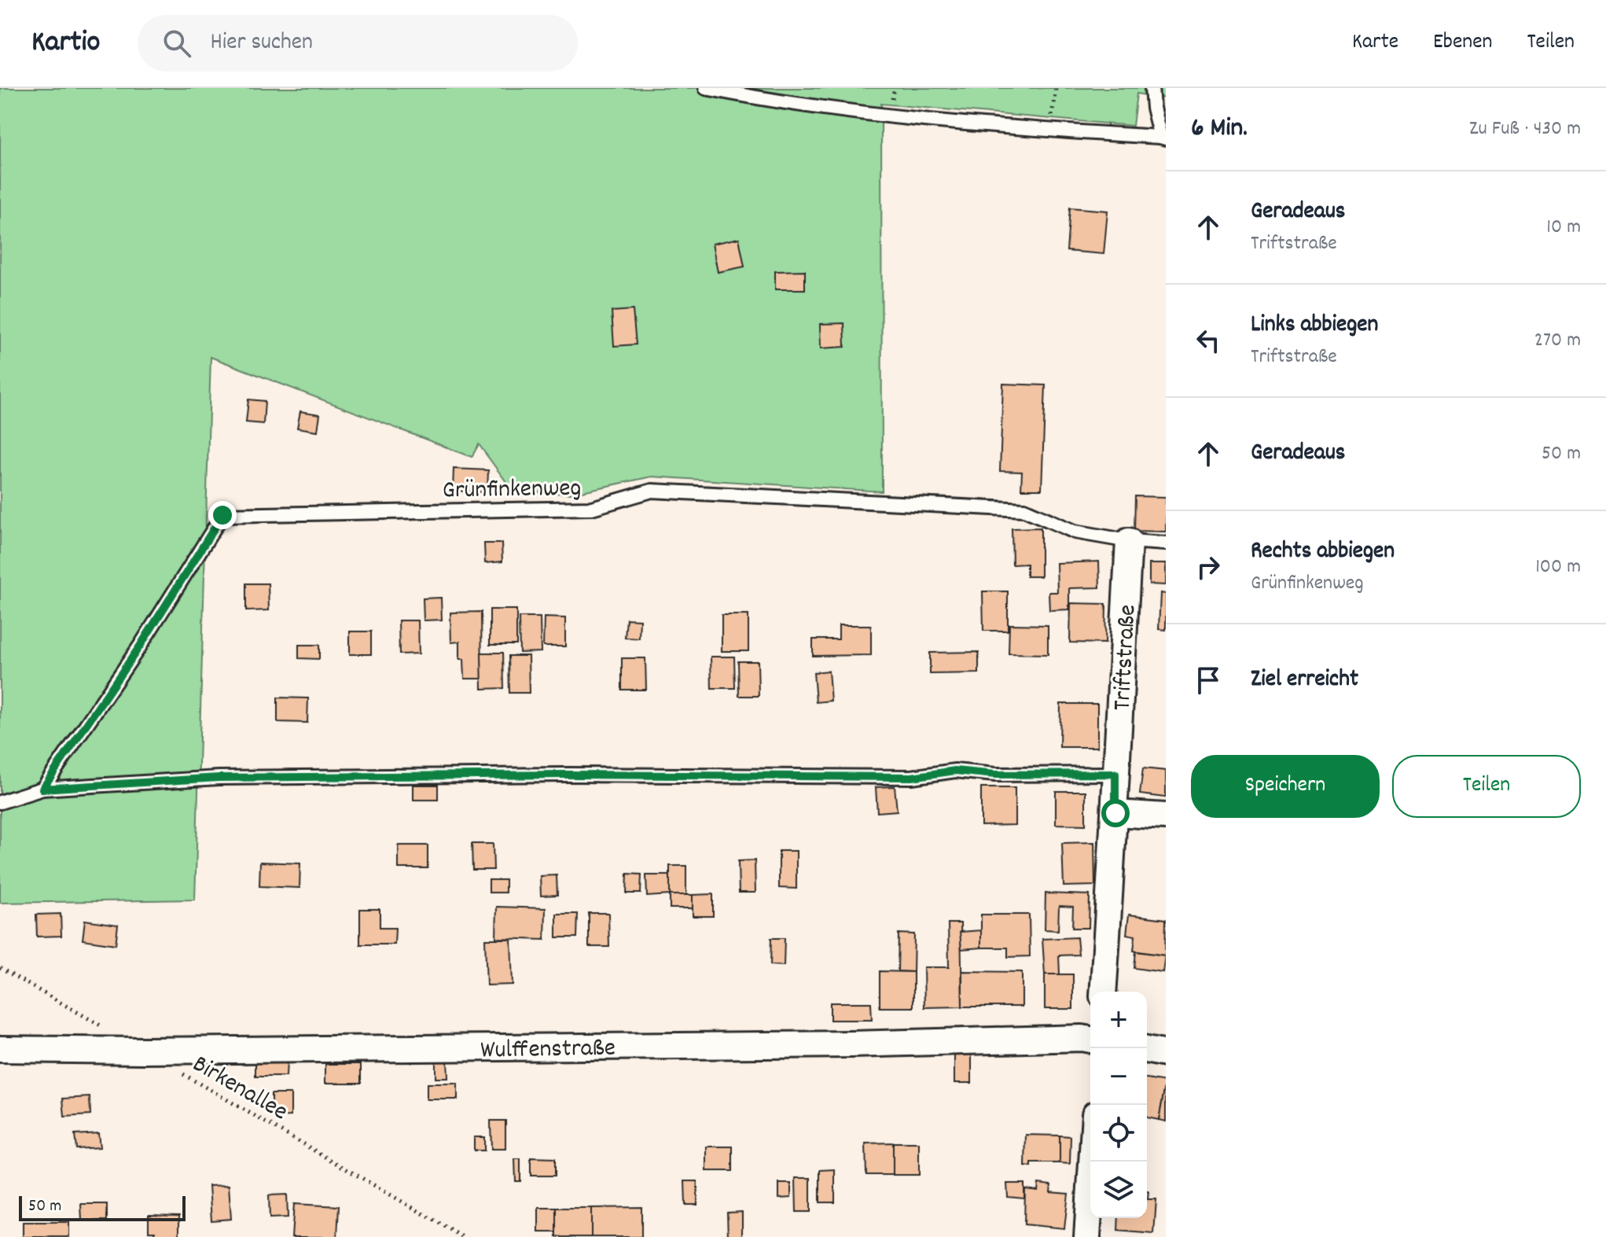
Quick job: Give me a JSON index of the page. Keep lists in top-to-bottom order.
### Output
{
  "streets": {
    "street": ["Triftstraße", "Wulffenstraße"],
    "lane": ["Grünfinkenweg"],
    "path": ["Birkenallee"]
  },
  "crossings": [
    ["Grünfinkenweg", "Triftstraße"]
  ],
  "scale_bar": "50 m",
  "page": {
    "header": "Kartio",
    "search": "Hier suchen",
    "nav": ["Karte", "Ebenen", "Teilen"],
    "heading": ["6 Min.", "Zu Fuß · 430 m"],
    "list": [
      ["Geradeaus", "Triftstraße", "10 m"],
      ["Links abbiegen", "Triftstraße", "270 m"],
      ["Geradeaus", "50 m"],
      ["Rechts abbiegen", "Grünfinkenweg", "100 m"],
      "Ziel erreicht"
    ],
    "buttons": ["Speichern", "Teilen"],
    "map_buttons": ["+", "−"],
    "scale": "50 m"
  }
}
